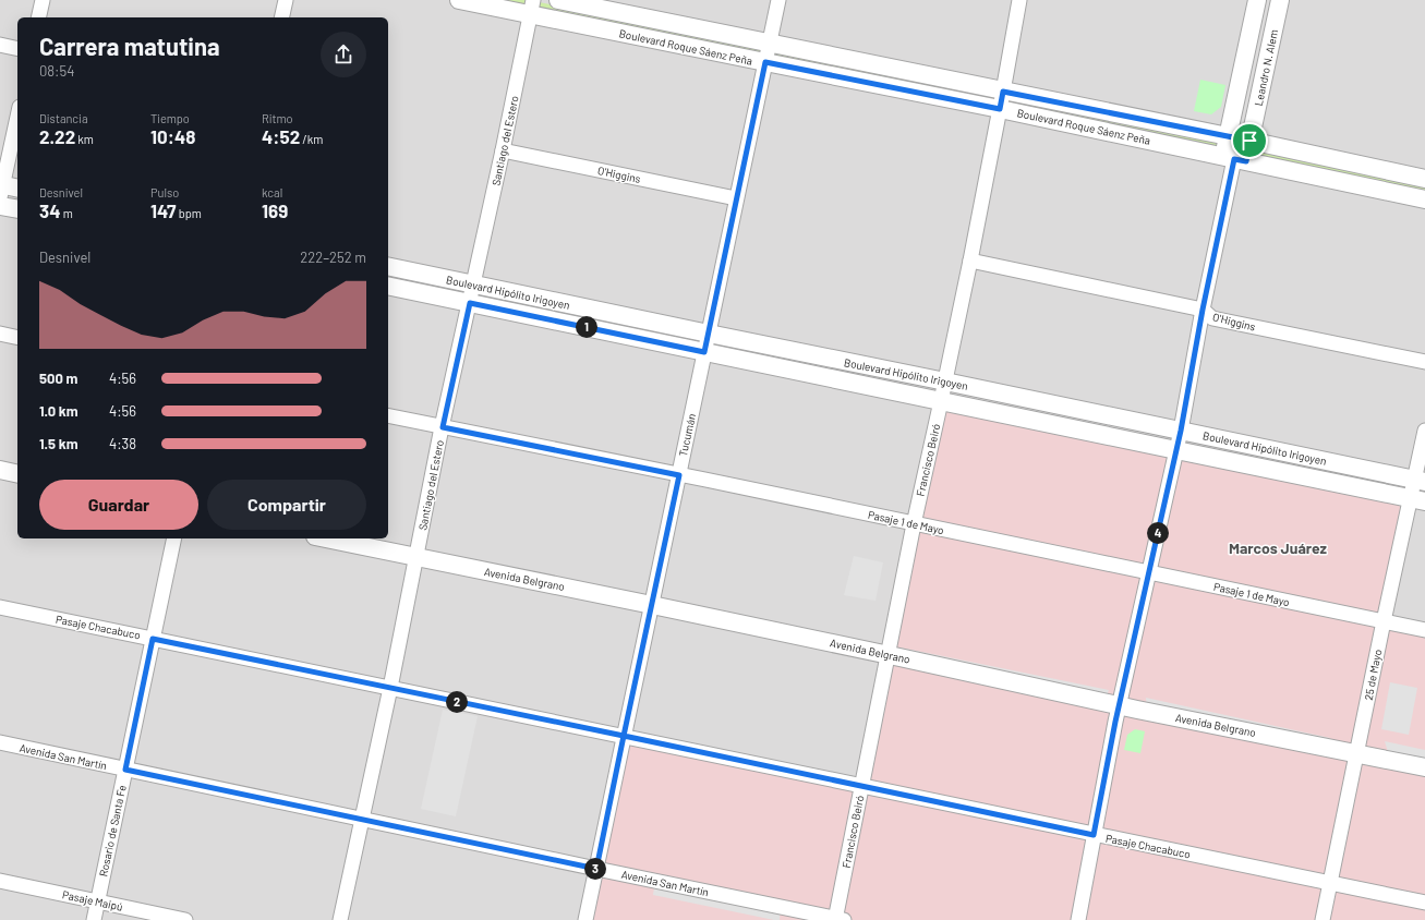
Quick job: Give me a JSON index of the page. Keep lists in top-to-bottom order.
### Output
{
  "streets": {
    "street": [
      "Boulevard Roque Sáenz Peña",
      "Leandro N. Alem",
      "Santiago del Estero",
      "O'Higgins",
      "Boulevard Hipólito Irigoyen",
      "Tucumán",
      "Francisco Beiró",
      "Pasaje 1 de Mayo",
      "Avenida Belgrano",
      "Pasaje Chacabuco",
      "25 de Mayo",
      "Avenida San Martín",
      "Rosario de Santa Fe",
      "Pasaje Maipú"
    ]
  },
  "crossings": [
    ["Boulevard Roque Sáenz Peña", "Leandro N. Alem"],
    ["Boulevard Roque Sáenz Peña", "Santiago del Estero"],
    ["Boulevard Roque Sáenz Peña", "Tucumán"],
    ["Boulevard Roque Sáenz Peña", "Francisco Beiró"],
    ["Leandro N. Alem", "O'Higgins"],
    ["Leandro N. Alem", "Boulevard Hipólito Irigoyen"],
    ["Leandro N. Alem", "Pasaje 1 de Mayo"],
    ["Leandro N. Alem", "Avenida Belgrano"],
    ["Leandro N. Alem", "Pasaje Chacabuco"],
    ["Santiago del Estero", "O'Higgins"],
    ["Santiago del Estero", "Boulevard Hipólito Irigoyen"],
    ["Santiago del Estero", "Pasaje 1 de Mayo"],
    ["Santiago del Estero", "Avenida Belgrano"],
    ["Santiago del Estero", "Pasaje Chacabuco"],
    ["Santiago del Estero", "Avenida San Martín"],
    ["O'Higgins", "Tucumán"],
    ["O'Higgins", "Francisco Beiró"],
    ["Boulevard Hipólito Irigoyen", "Tucumán"],
    ["Boulevard Hipólito Irigoyen", "Francisco Beiró"],
    ["Boulevard Hipólito Irigoyen", "25 de Mayo"],
    ["Tucumán", "Pasaje 1 de Mayo"],
    ["Tucumán", "Avenida Belgrano"],
    ["Tucumán", "Pasaje Chacabuco"],
    ["Tucumán", "Avenida San Martín"],
    ["Francisco Beiró", "Pasaje 1 de Mayo"],
    ["Francisco Beiró", "Avenida Belgrano"],
    ["Francisco Beiró", "Pasaje Chacabuco"],
    ["Francisco Beiró", "Avenida San Martín"],
    ["Pasaje 1 de Mayo", "25 de Mayo"],
    ["Avenida Belgrano", "25 de Mayo"],
    ["Pasaje Chacabuco", "25 de Mayo"],
    ["Pasaje Chacabuco", "Rosario de Santa Fe"],
    ["Avenida San Martín", "Rosario de Santa Fe"],
    ["Rosario de Santa Fe", "Pasaje Maipú"]
  ],
  "districts": ["Marcos Juárez"],
  "page": {
    "heading": ["Carrera matutina", "08:54"],
    "stats": [
      ["Distancia", "2.22 km"],
      ["Tiempo", "10:48"],
      ["Ritmo", "4:52 /km"],
      ["Desnivel", "34 m"],
      ["Pulso", "147 bpm"],
      ["kcal", "169"]
    ],
    "chart": ["Desnivel", "222–252 m"],
    "pins": [
      "1",
      "4",
      "2",
      "3"
    ],
    "list": [
      {
        "name": "500 m",
        "note": "4:56"
      },
      {
        "name": "1.0 km",
        "note": "4:56"
      },
      {
        "name": "1.5 km",
        "note": "4:38"
      }
    ],
    "buttons": ["Guardar", "Compartir"]
  }
}
